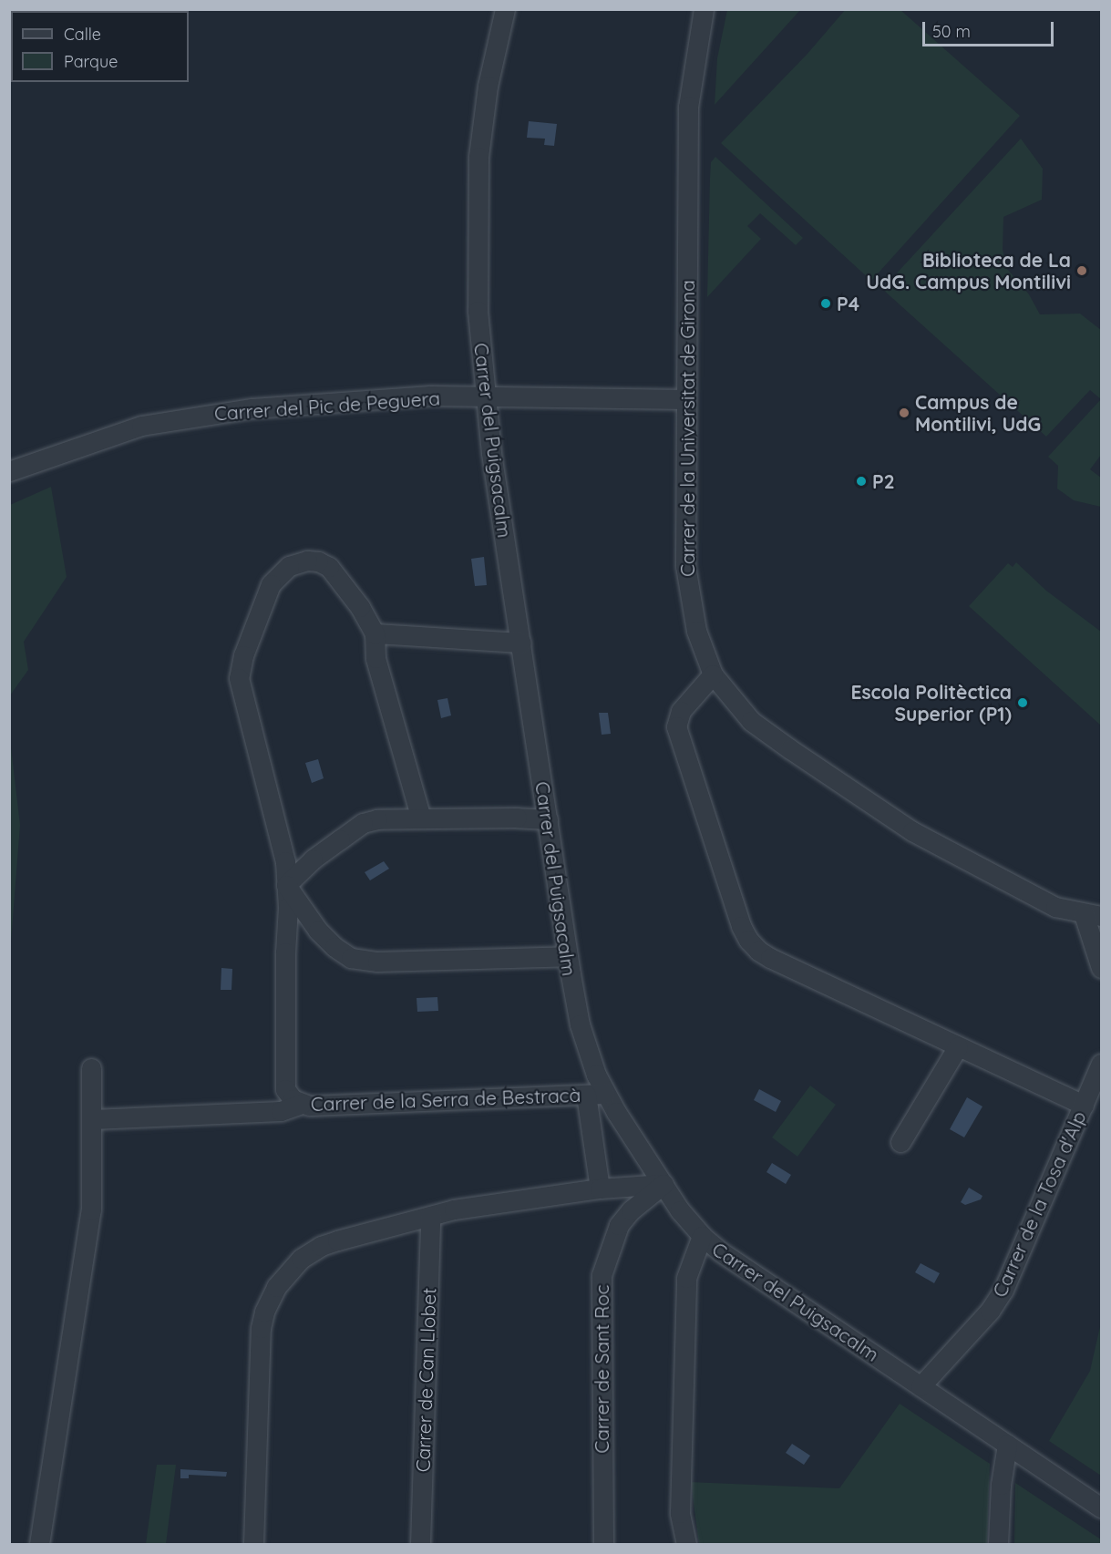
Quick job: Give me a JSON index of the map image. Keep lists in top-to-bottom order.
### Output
{
  "streets": {
    "street": [
      "Carrer del Pic de Peguera",
      "Carrer de la Universitat de Girona",
      "Carrer del Puigsacalm",
      "Carrer de la Serra de Bestracà",
      "Carrer de la Tosa d'Alp",
      "Carrer de Sant Roc",
      "Carrer de Can Llobet"
    ]
  },
  "crossings": [
    ["Carrer del Pic de Peguera", "Carrer de la Universitat de Girona"],
    ["Carrer del Pic de Peguera", "Carrer del Puigsacalm"],
    ["Carrer del Puigsacalm", "Carrer de la Serra de Bestracà"],
    ["Carrer del Puigsacalm", "Carrer de la Tosa d'Alp"],
    ["Carrer del Puigsacalm", "Carrer de Sant Roc"]
  ],
  "places": [
    "Biblioteca de La UdG. Campus Montilivi",
    "P4",
    "Campus de Montilivi, UdG",
    "P2",
    "Escola Politèctica Superior (P1)"
  ],
  "legend": ["Calle", "Parque"],
  "scale_bar": "50 m"
}
